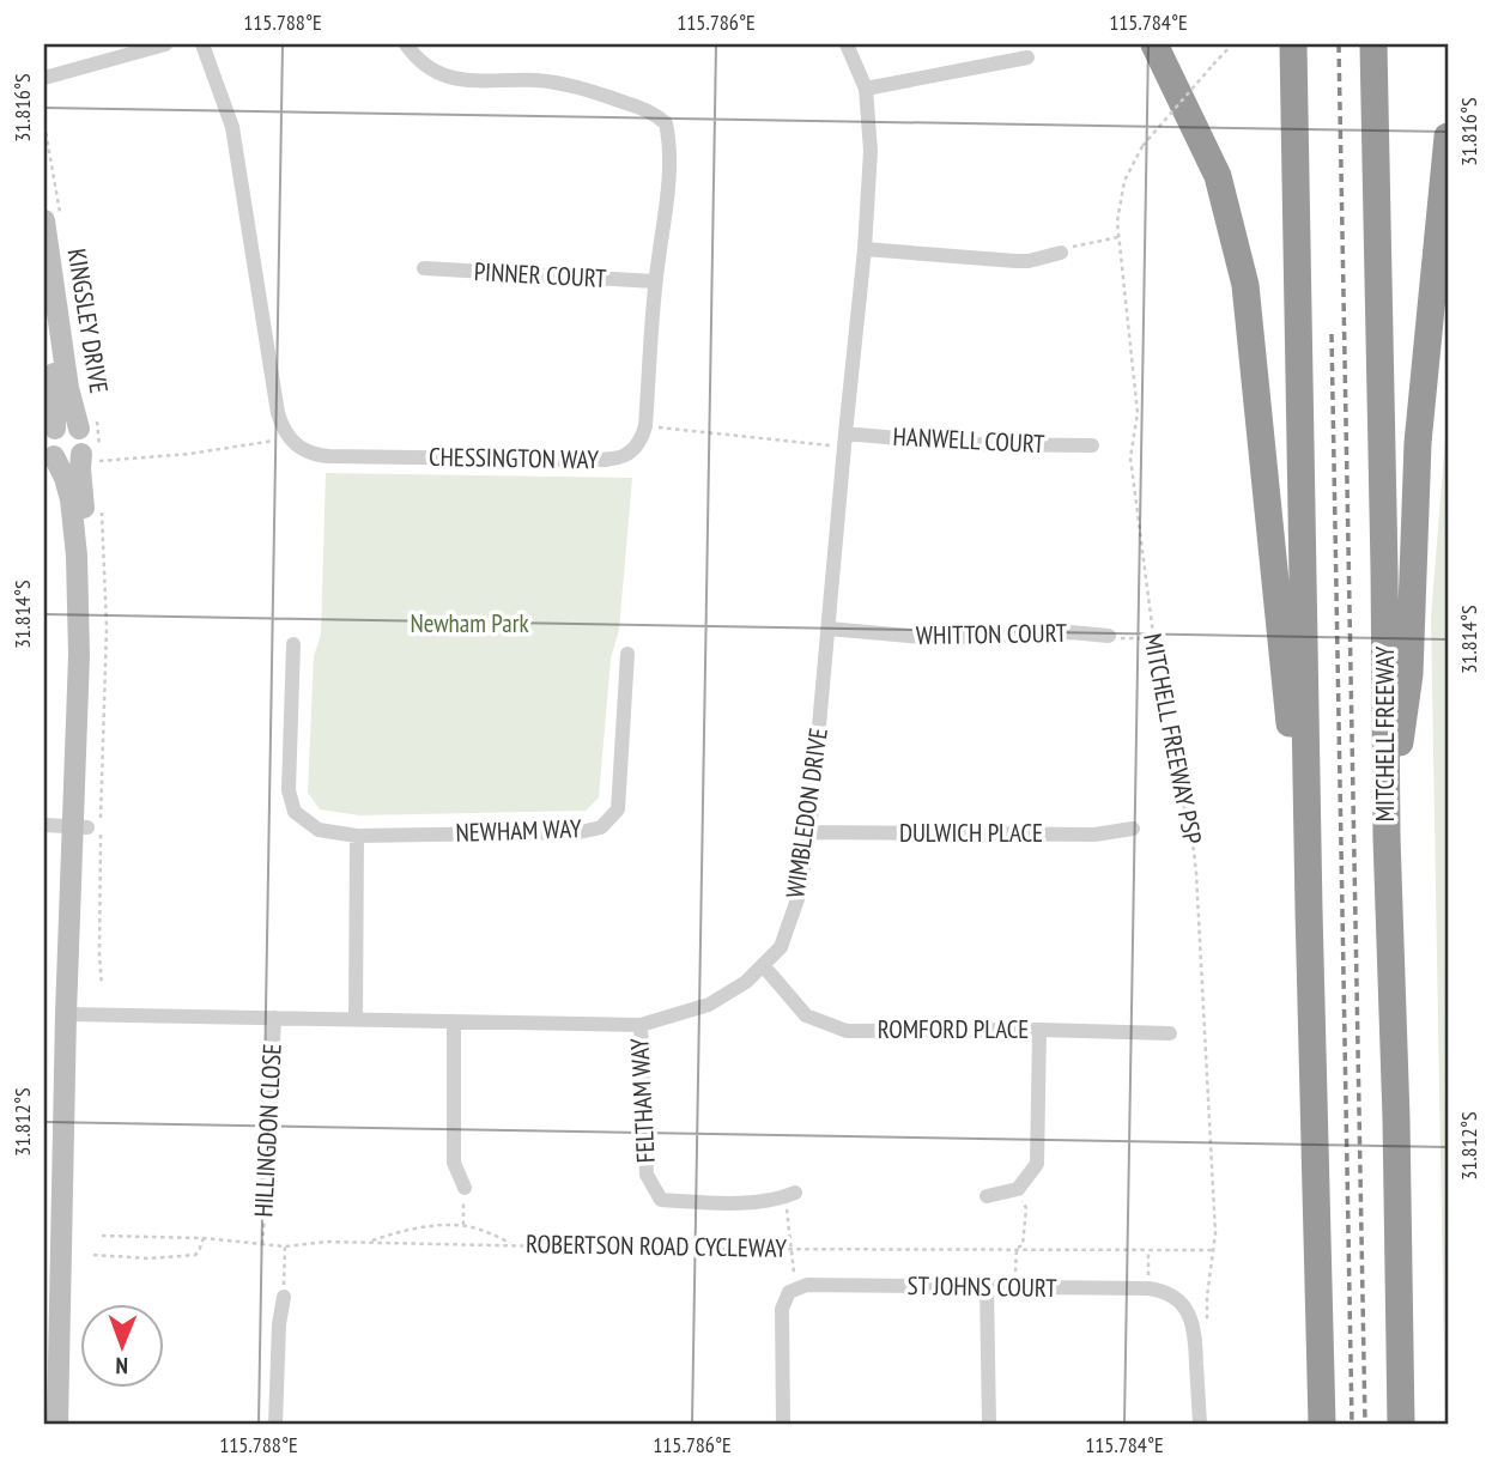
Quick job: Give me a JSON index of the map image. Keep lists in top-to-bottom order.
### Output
{
  "streets": {
    "highway": ["MITCHELL FREEWAY"],
    "main road": ["KINGSLEY DRIVE"],
    "street": [
      "PINNER COURT",
      "HANWELL COURT",
      "CHESSINGTON WAY",
      "WHITTON COURT",
      "WIMBLEDON DRIVE",
      "NEWHAM WAY",
      "DULWICH PLACE",
      "ROMFORD PLACE",
      "FELTHAM WAY",
      "HILLINGDON CLOSE",
      "ST JOHNS COURT"
    ],
    "path": ["MITCHELL FREEWAY PSP", "ROBERTSON ROAD CYCLEWAY"]
  },
  "crossings": [
    ["KINGSLEY DRIVE", "WIMBLEDON DRIVE"],
    ["HANWELL COURT", "WIMBLEDON DRIVE"],
    ["WHITTON COURT", "WIMBLEDON DRIVE"],
    ["MITCHELL FREEWAY PSP", "ROBERTSON ROAD CYCLEWAY"],
    ["WIMBLEDON DRIVE", "DULWICH PLACE"],
    ["WIMBLEDON DRIVE", "ROMFORD PLACE"],
    ["WIMBLEDON DRIVE", "FELTHAM WAY"],
    ["WIMBLEDON DRIVE", "HILLINGDON CLOSE"],
    ["HILLINGDON CLOSE", "ROBERTSON ROAD CYCLEWAY"]
  ],
  "parks": ["Newham Park"],
  "north": "bottom",
  "coordinates": [
    "115.788°E",
    "115.786°E",
    "115.784°E",
    "31.816°S",
    "31.814°S",
    "31.812°S"
  ]
}
